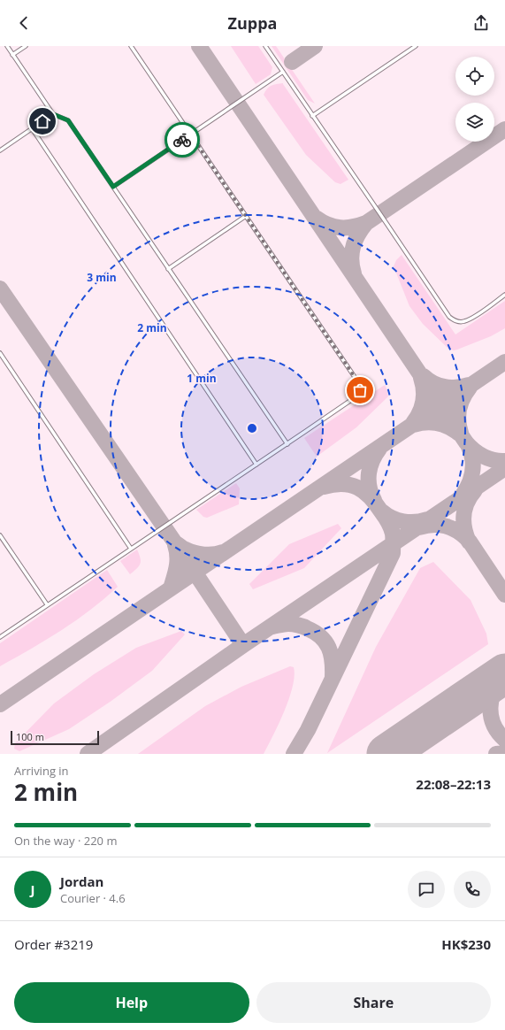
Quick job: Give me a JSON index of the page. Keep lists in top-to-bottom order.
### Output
{
  "scale_bar": "100 m",
  "page": {
    "header": "Zuppa",
    "scale": "100 m",
    "heading": ["2 min", "Arriving in", "22:08–22:13"],
    "panel": [
      "Jordan",
      "Courier · 4.6",
      "Order #3219",
      "HK$230"
    ],
    "bar": "On the way · 220 m",
    "round": "J",
    "buttons": ["Help", "Share"]
  },
  "rings": ["3 min", "2 min", "1 min"]
}
